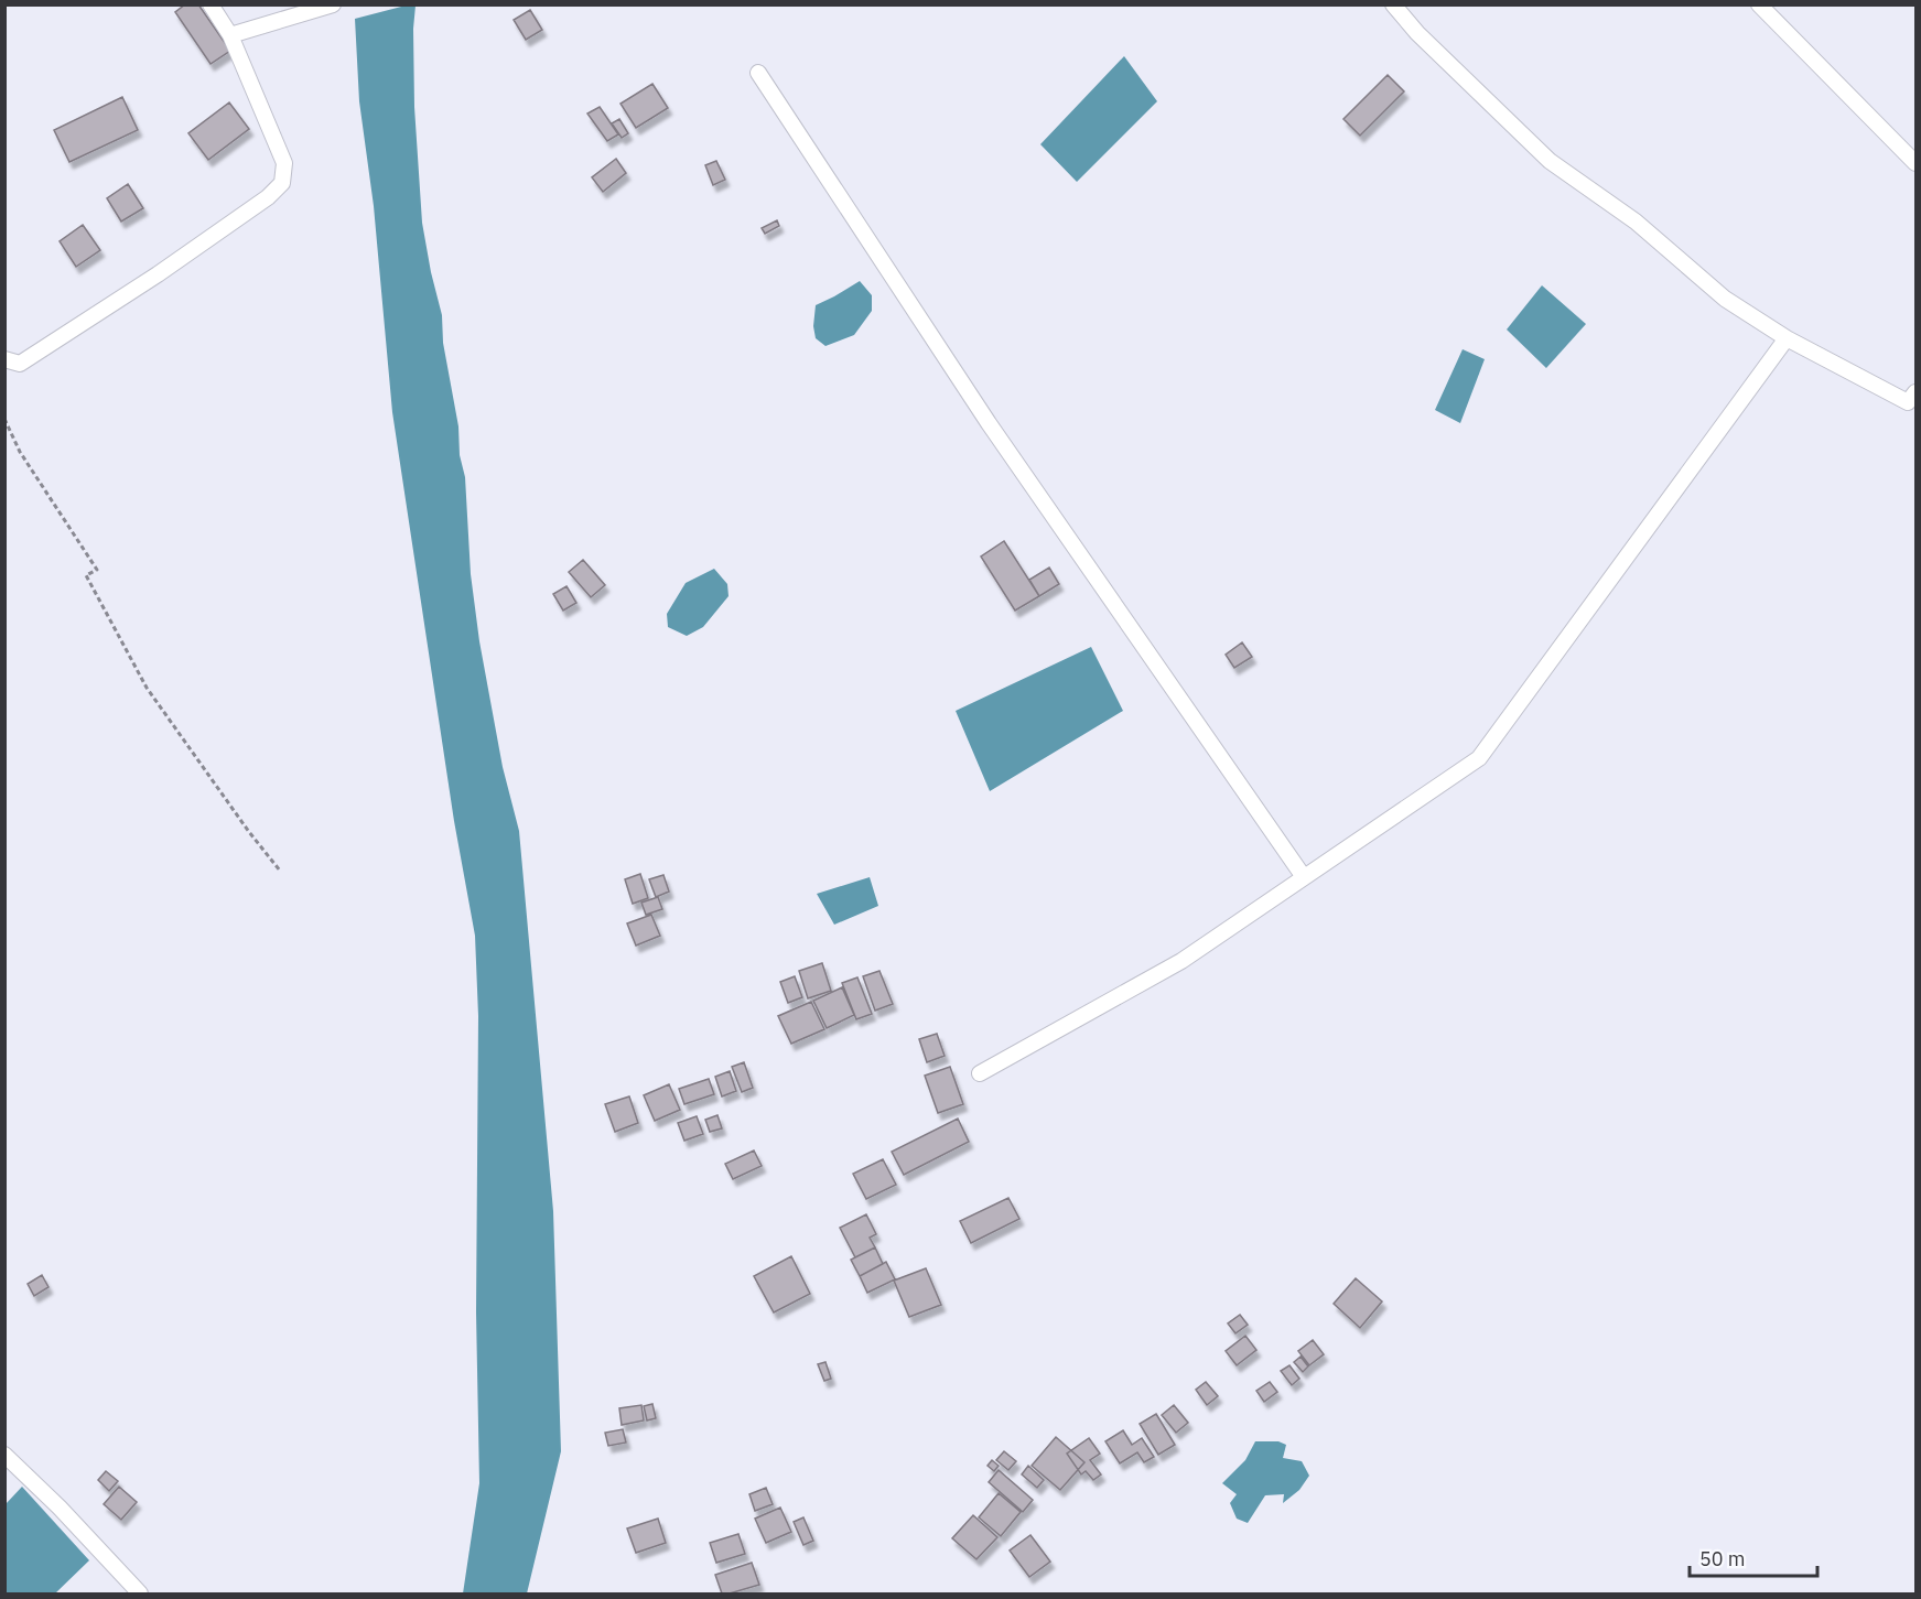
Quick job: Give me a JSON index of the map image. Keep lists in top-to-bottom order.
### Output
{
  "scale_bar": "50 m"
}
